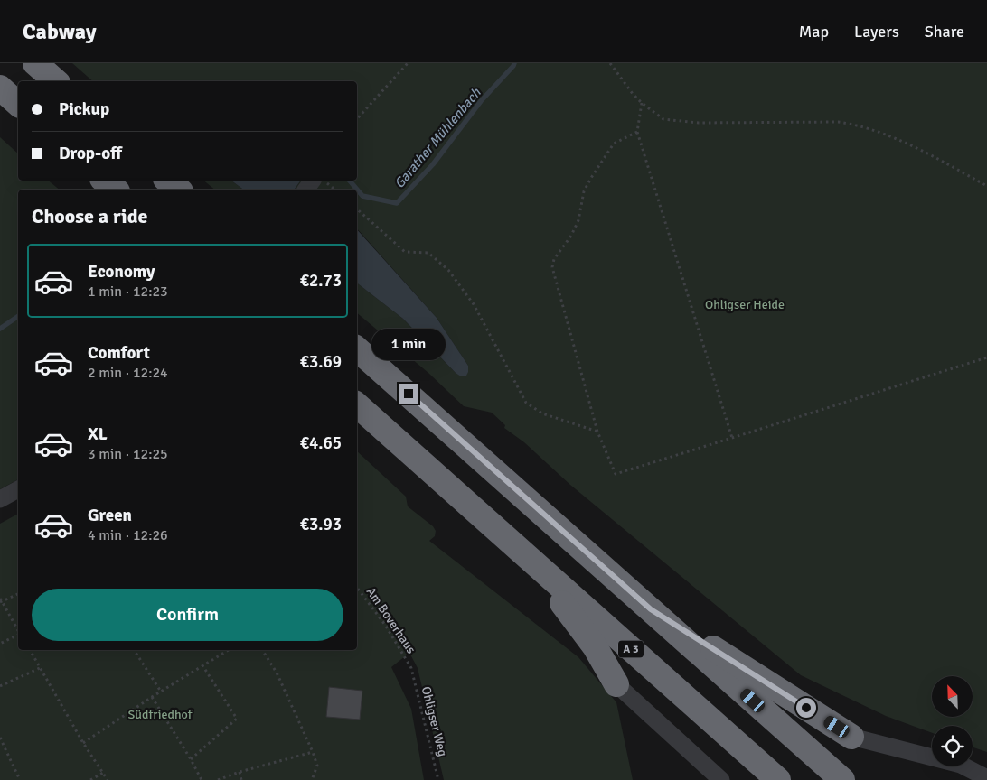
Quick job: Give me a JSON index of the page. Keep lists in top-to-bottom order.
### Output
{
  "streets": {
    "highway": ["A 3"],
    "path": ["Am Boverhaus", "Ohligser Weg"]
  },
  "crossings": [
    ["Am Boverhaus", "Ohligser Weg"]
  ],
  "water": ["Garather Mühlenbach"],
  "parks": ["Ohligser Heide", "Südfriedhof"],
  "north": "top left",
  "page": {
    "header": "Cabway",
    "nav": ["Map", "Layers", "Share"],
    "banner": ["Pickup", "Drop-off"],
    "heading": "Choose a ride",
    "list": [
      {
        "name": "Economy",
        "note": "1 min · 12:23",
        "value": "€2.73"
      },
      {
        "name": "Comfort",
        "note": "2 min · 12:24",
        "value": "€3.69"
      },
      {
        "name": "XL",
        "note": "3 min · 12:25",
        "value": "€4.65"
      },
      {
        "name": "Green",
        "note": "4 min · 12:26",
        "value": "€3.93"
      }
    ],
    "bubble": "1 min",
    "buttons": "Confirm"
  }
}
